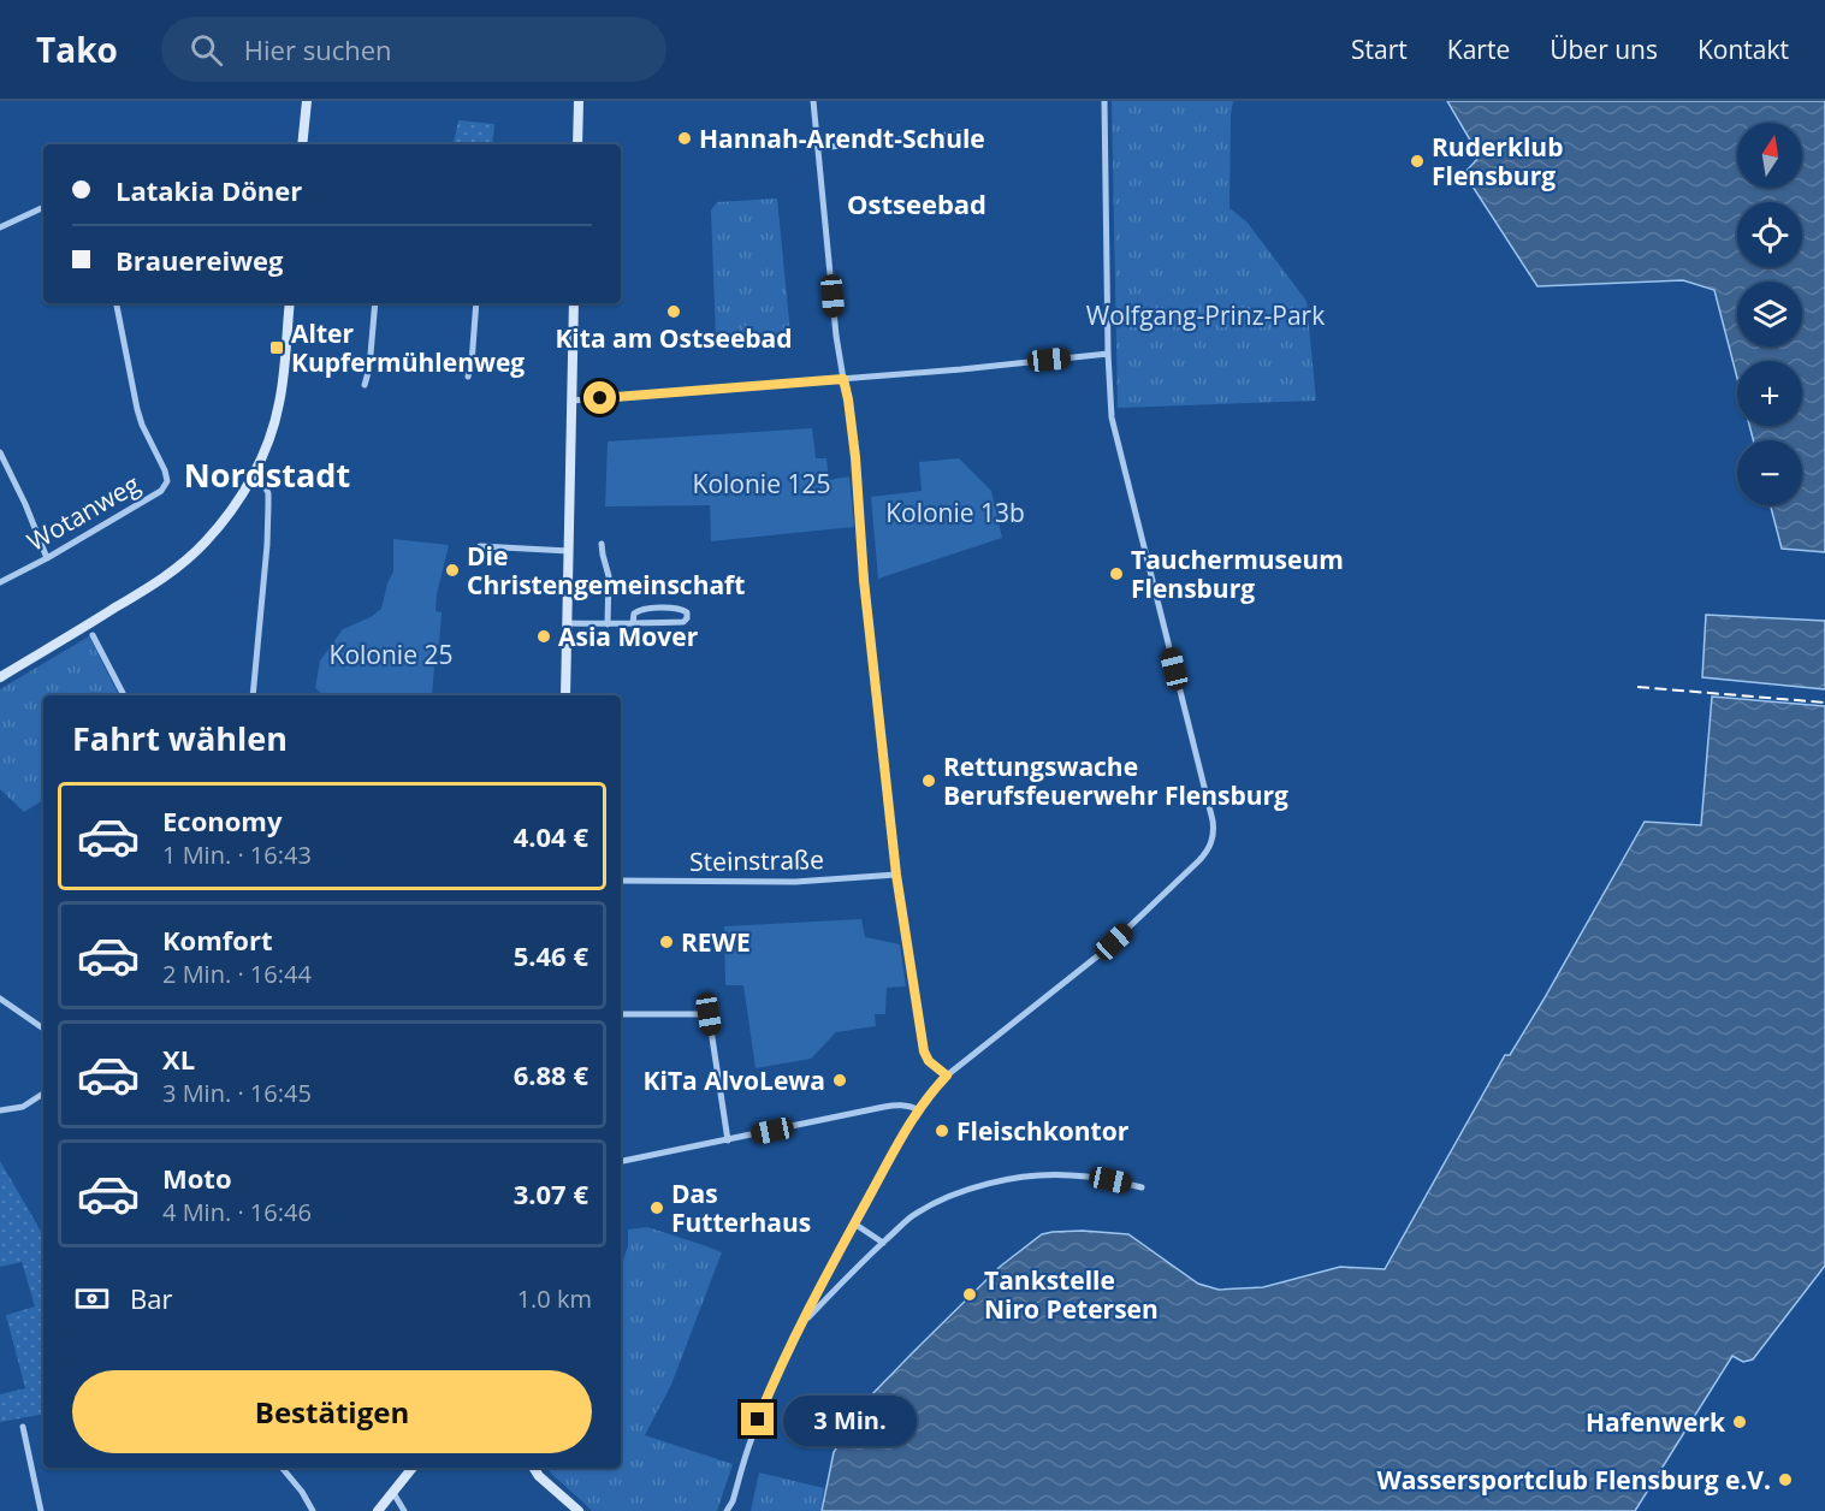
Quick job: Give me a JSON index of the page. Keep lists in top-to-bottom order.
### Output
{
  "streets": {
    "street": ["Wotanweg", "Steinstraße"]
  },
  "districts": ["Ostseebad", "Nordstadt"],
  "parks": [
    "Wolfgang-Prinz-Park",
    "Kolonie 125",
    "Kolonie 13b",
    "Kolonie 25"
  ],
  "places": {
    "other": [
      "Hannah-Arendt-Schule",
      "Ruderklub Flensburg",
      "Kita am Ostseebad",
      "Die Christengemeinschaft",
      "Tauchermuseum Flensburg",
      "Asia Mover",
      "Rettungswache Berufsfeuerwehr Flensburg",
      "REWE",
      "KiTa AlvoLewa",
      "Fleischkontor",
      "Das Futterhaus",
      "Tankstelle Niro Petersen",
      "Hafenwerk",
      "Wassersportclub Flensburg e.V."
    ],
    "transit": ["Alter Kupfermühlenweg"]
  },
  "north": "top",
  "page": {
    "header": "Tako",
    "search": "Hier suchen",
    "nav": [
      "Start",
      "Karte",
      "Über uns",
      "Kontakt"
    ],
    "map_buttons": ["+", "−"],
    "banner": ["Latakia Döner", "Brauereiweg"],
    "heading": "Fahrt wählen",
    "list": [
      {
        "name": "Economy",
        "note": "1 Min. · 16:43",
        "value": "4.04 €"
      },
      {
        "name": "Komfort",
        "note": "2 Min. · 16:44",
        "value": "5.46 €"
      },
      {
        "name": "XL",
        "note": "3 Min. · 16:45",
        "value": "6.88 €"
      },
      {
        "name": "Moto",
        "note": "4 Min. · 16:46",
        "value": "3.07 €"
      }
    ],
    "pay": ["Bar", "1.0 km"],
    "buttons": "Bestätigen",
    "bubble": "3 Min."
  }
}
